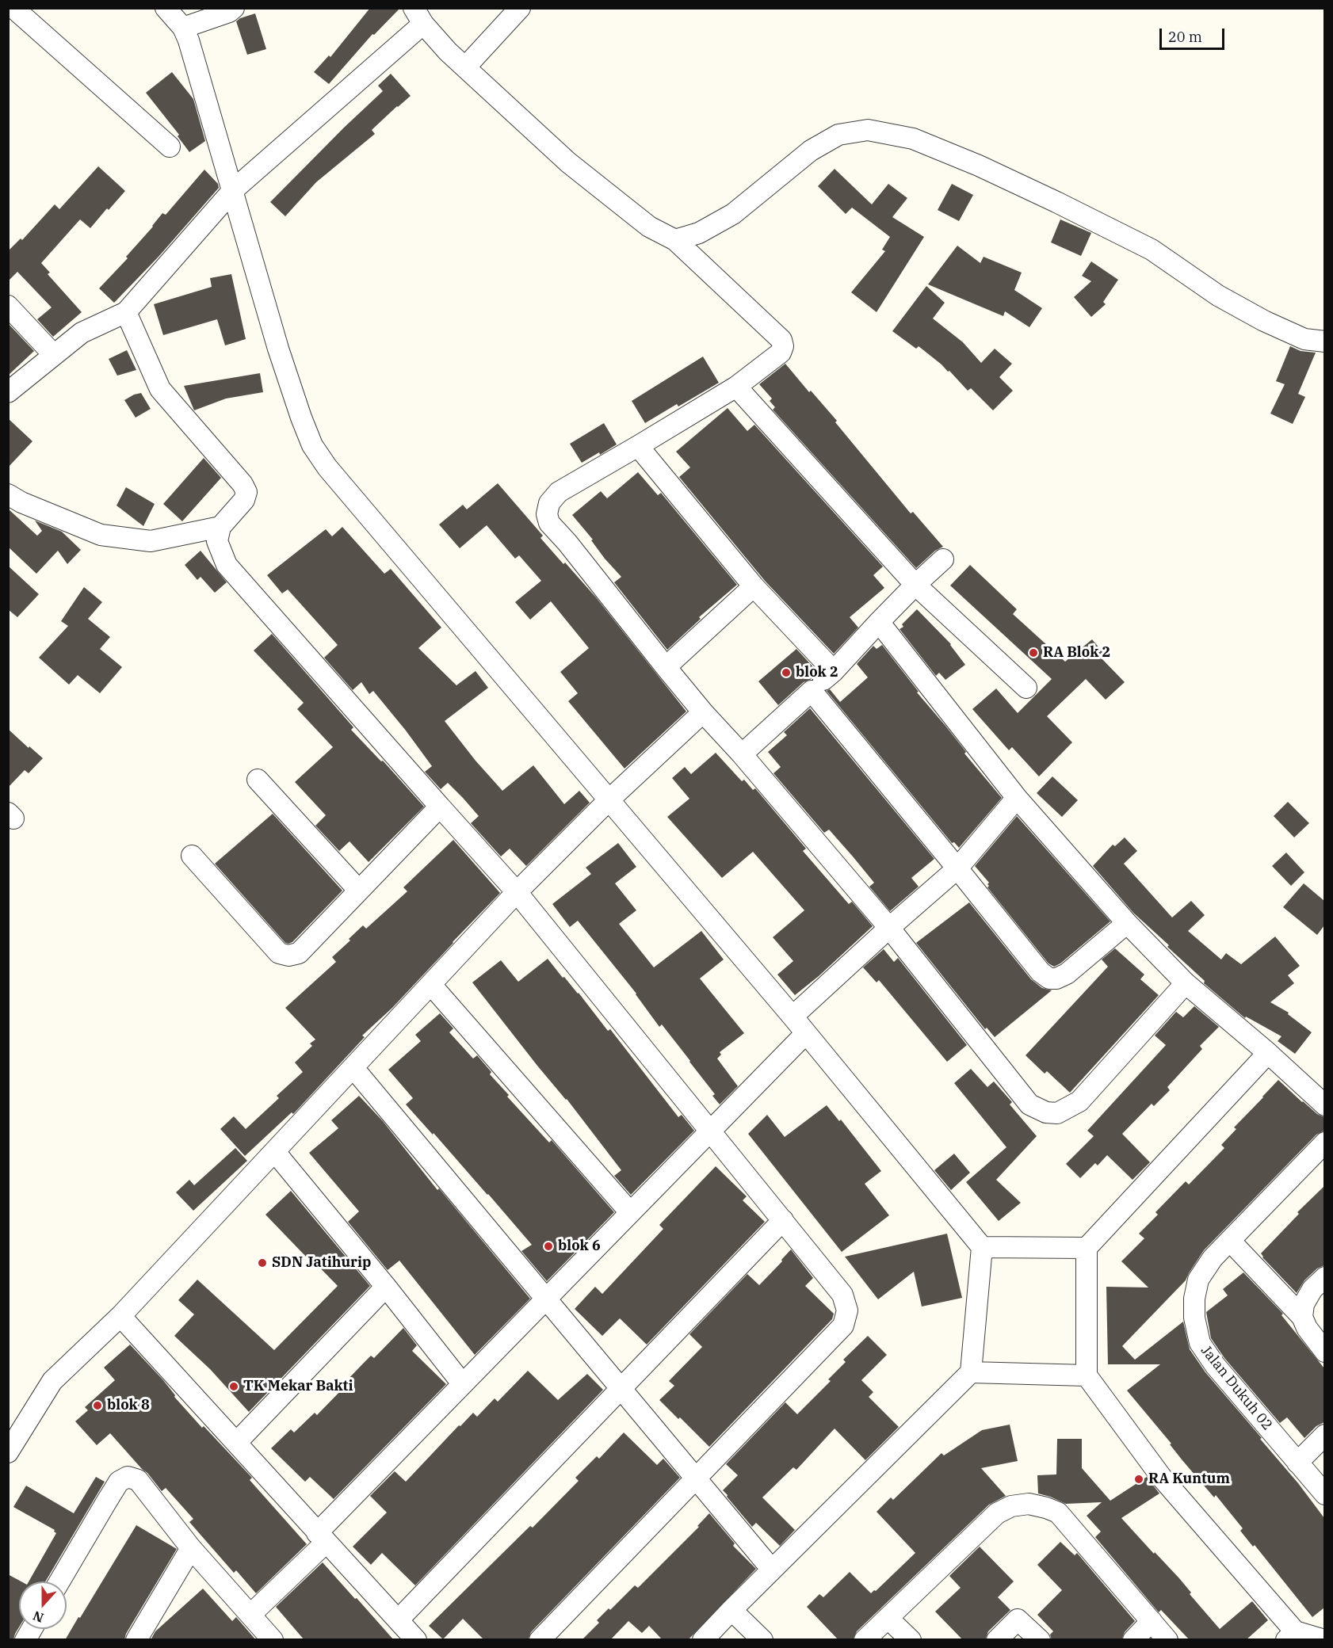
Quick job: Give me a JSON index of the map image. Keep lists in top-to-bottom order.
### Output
{
  "streets": {
    "street": ["Jalan Dukuh 02"]
  },
  "places": [
    "RA Blok 2",
    "blok 2",
    "blok 6",
    "SDN Jatihurip",
    "TK Mekar Bakti",
    "blok 8",
    "RA Kuntum"
  ],
  "scale_bar": "20 m",
  "north": "bottom"
}
